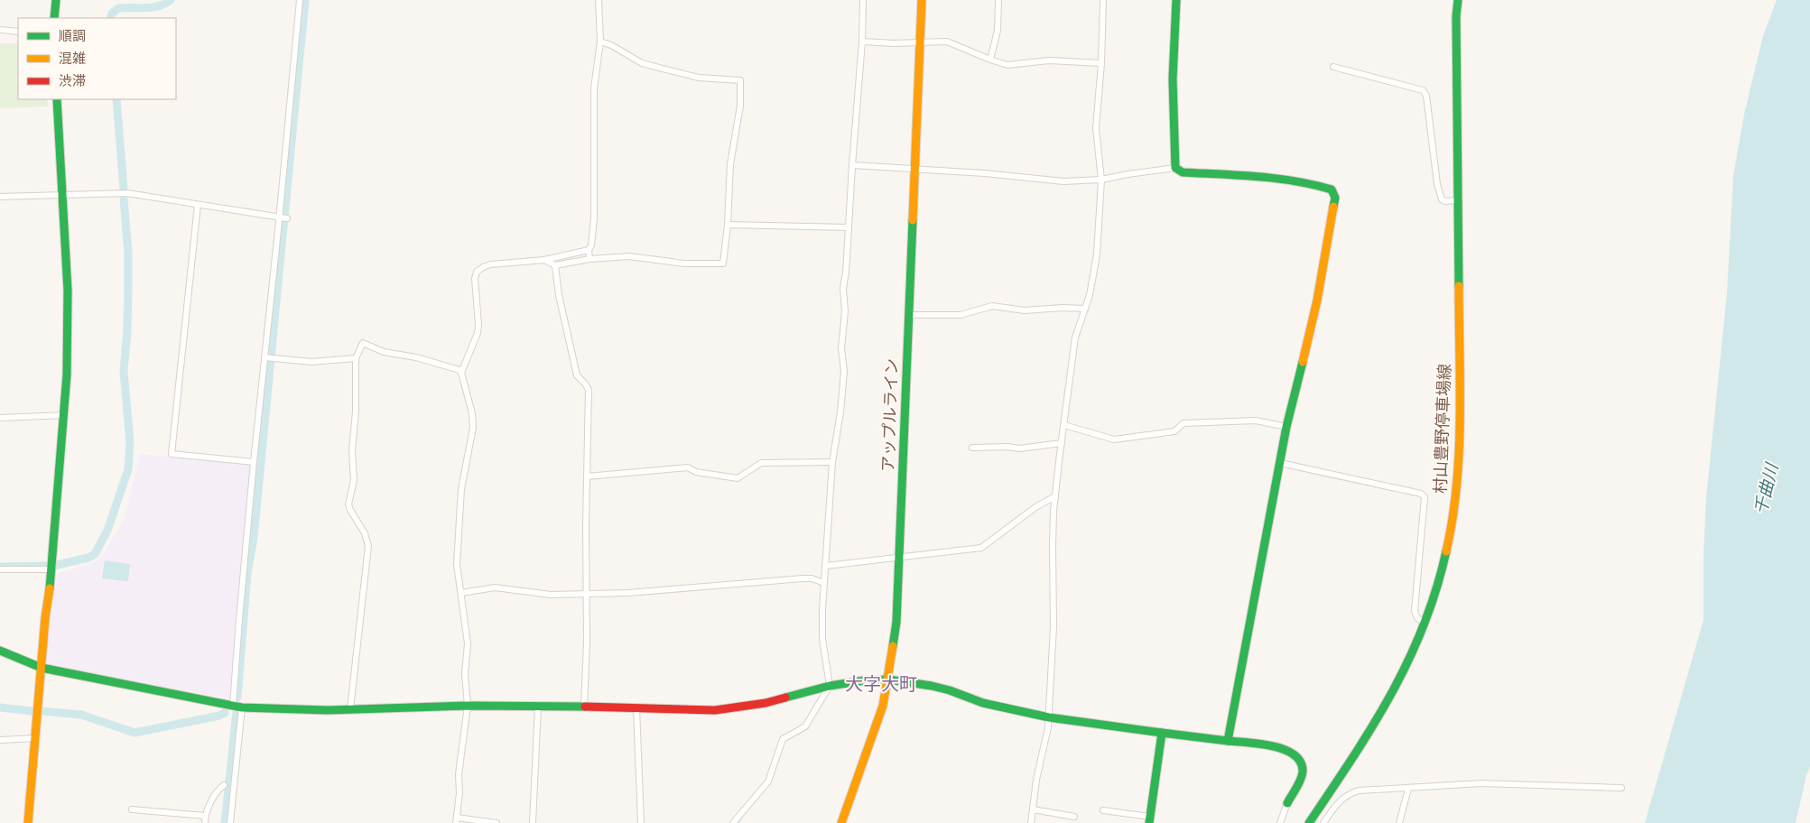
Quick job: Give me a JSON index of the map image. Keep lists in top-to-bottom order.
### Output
{
  "streets": {
    "main road": ["アップルライン", "村山豊野停車場線"]
  },
  "districts": ["大字大町"],
  "water": ["千曲川"],
  "legend": ["順調", "混雑", "渋滞"]
}
